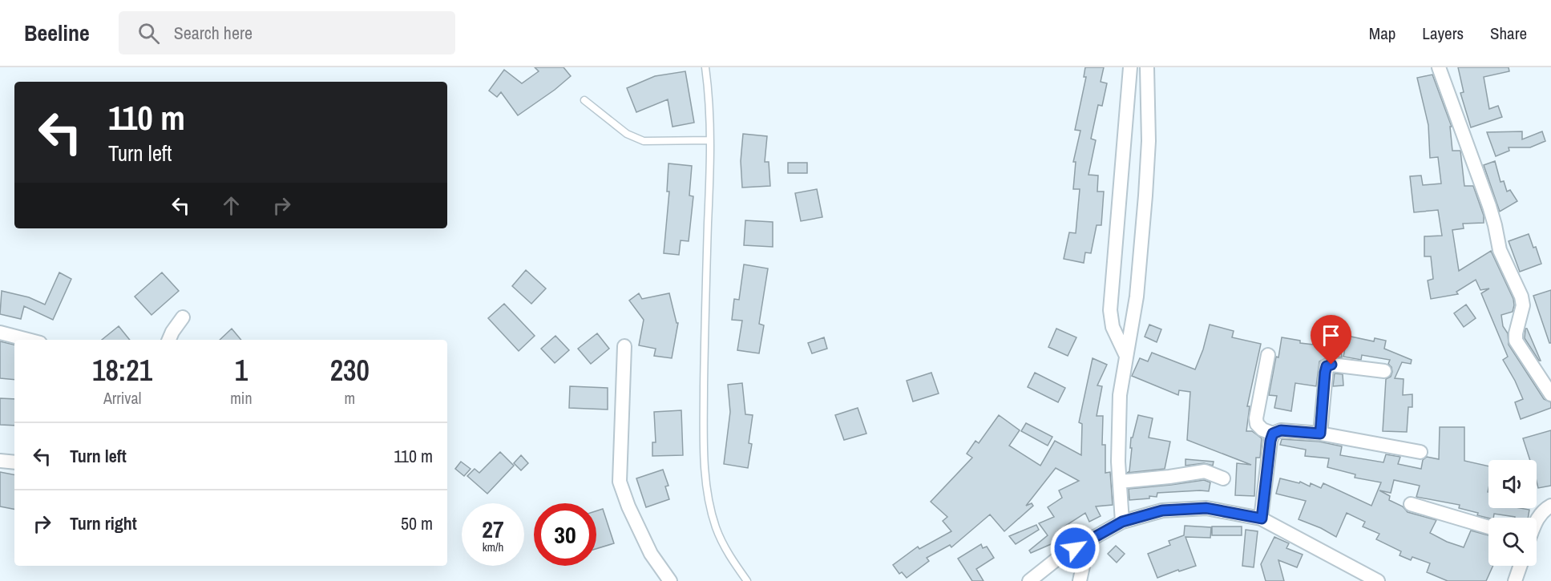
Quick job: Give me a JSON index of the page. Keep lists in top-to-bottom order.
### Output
{
  "page": {
    "header": "Beeline",
    "search": "Search here",
    "nav": ["Map", "Layers", "Share"],
    "turn": ["110 m", "Turn left"],
    "eta": [
      "18:21",
      "Arrival",
      "1",
      "min",
      "230",
      "m"
    ],
    "list": [
      {
        "name": "Turn left",
        "value": "110 m"
      },
      {
        "name": "Turn right",
        "value": "50 m"
      }
    ],
    "speed": "27 km/h",
    "limit": "30"
  }
}
